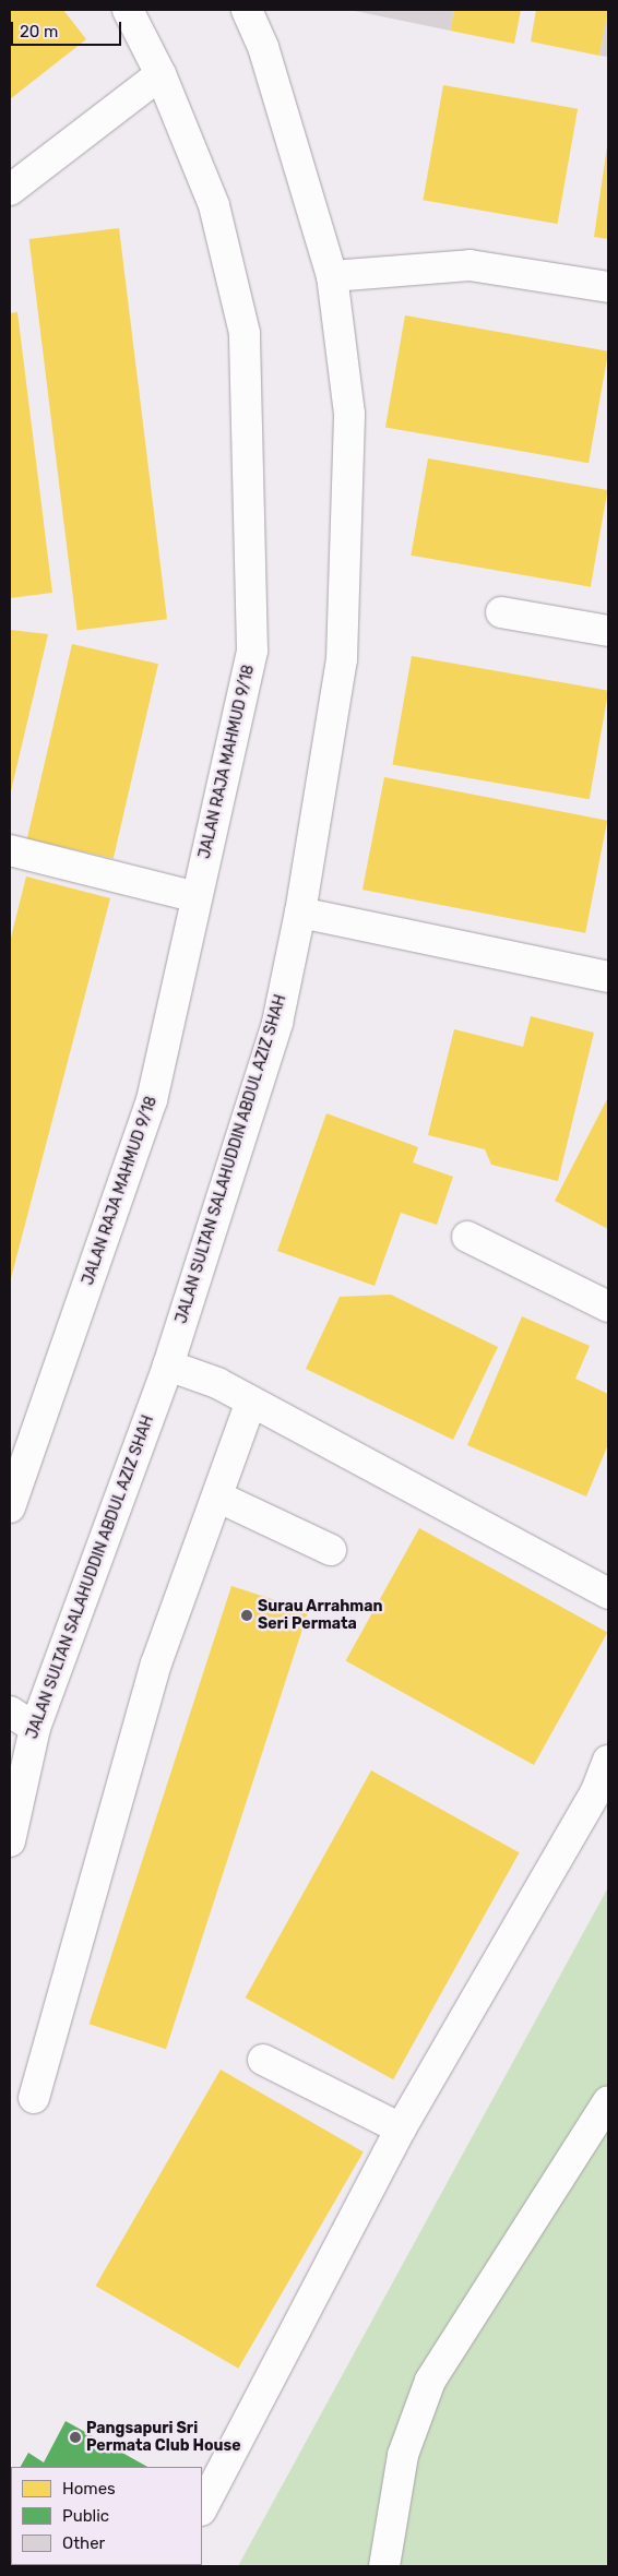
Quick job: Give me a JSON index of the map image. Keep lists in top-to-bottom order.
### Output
{
  "streets": {
    "street": ["JALAN RAJA MAHMUD 9/18", "JALAN SULTAN SALAHUDDIN ABDUL AZIZ SHAH"]
  },
  "places": ["Surau Arrahman Seri Permata", "Pangsapuri Sri Permata Club House"],
  "legend": ["Homes", "Public", "Other"],
  "scale_bar": "20 m"
}
